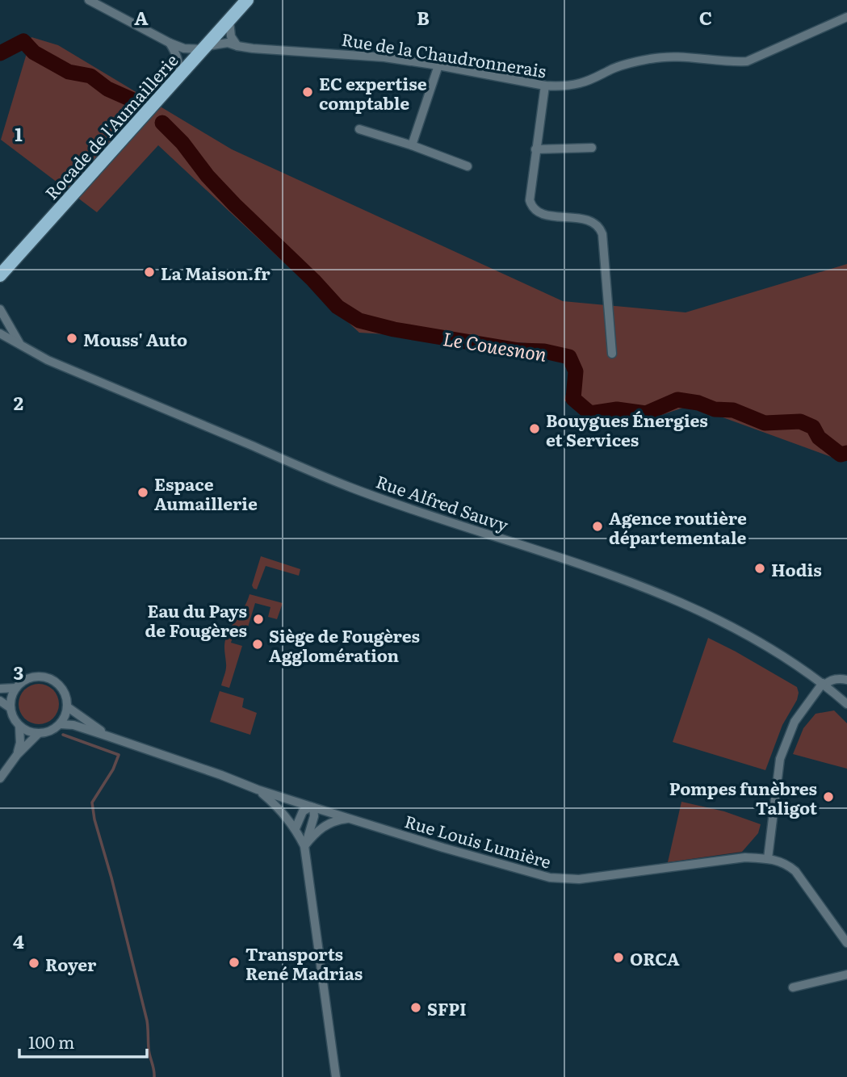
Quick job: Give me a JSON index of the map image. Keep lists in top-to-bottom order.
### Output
{
  "streets": {
    "main road": ["Rocade de l'Aumaillerie"],
    "street": ["Rue de la Chaudronnerais", "Rue Alfred Sauvy", "Rue Louis Lumière"]
  },
  "crossings": [
    ["Rue de la Chaudronnerais", "Rocade de l'Aumaillerie"]
  ],
  "water": ["Le Couesnon"],
  "places": [
    "EC expertise comptable",
    "La Maison.fr",
    "Mouss' Auto",
    "Bouygues Énergies et Services",
    "Espace Aumaillerie",
    "Agence routière départementale",
    "Hodis",
    "Eau du Pays de Fougères",
    "Siège de Fougères Agglomération",
    "Pompes funèbres Taligot",
    "ORCA",
    "Transports René Madrias",
    "Royer",
    "SFPI"
  ],
  "scale_bar": "100 m",
  "grid": {
    "columns": ["A", "B", "C"],
    "rows": [
      "1",
      "2",
      "3",
      "4"
    ]
  }
}
